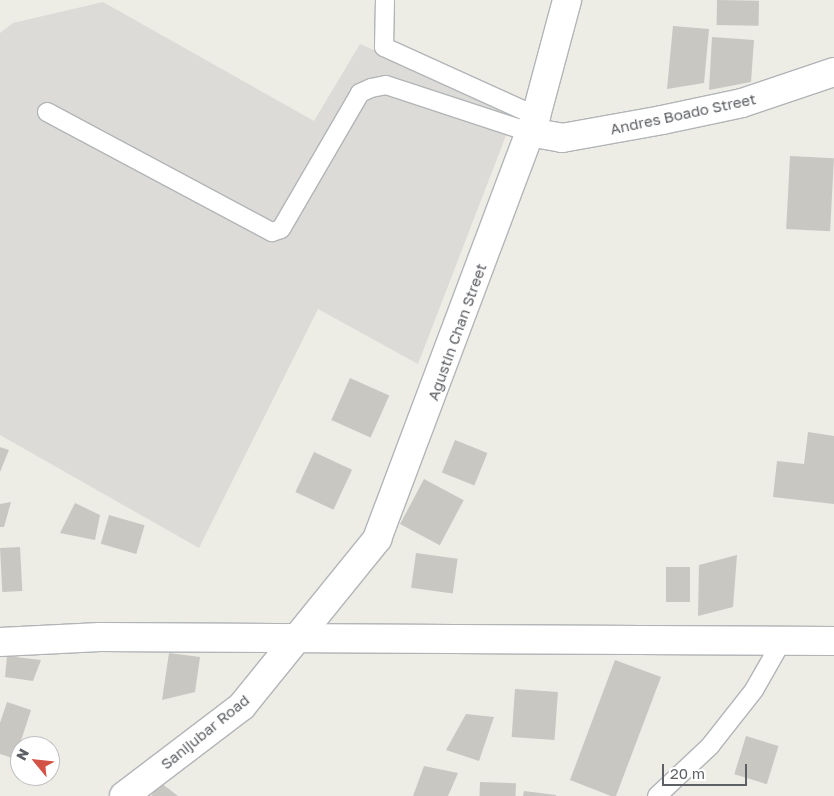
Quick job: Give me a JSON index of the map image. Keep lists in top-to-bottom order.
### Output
{
  "streets": {
    "street": ["Andres Boado Street", "Agustin Chan Street", "Sanijubar Road"]
  },
  "crossings": [
    ["Andres Boado Street", "Agustin Chan Street"],
    ["Agustin Chan Street", "Sanijubar Road"]
  ],
  "scale_bar": "20 m",
  "north": "top left"
}
